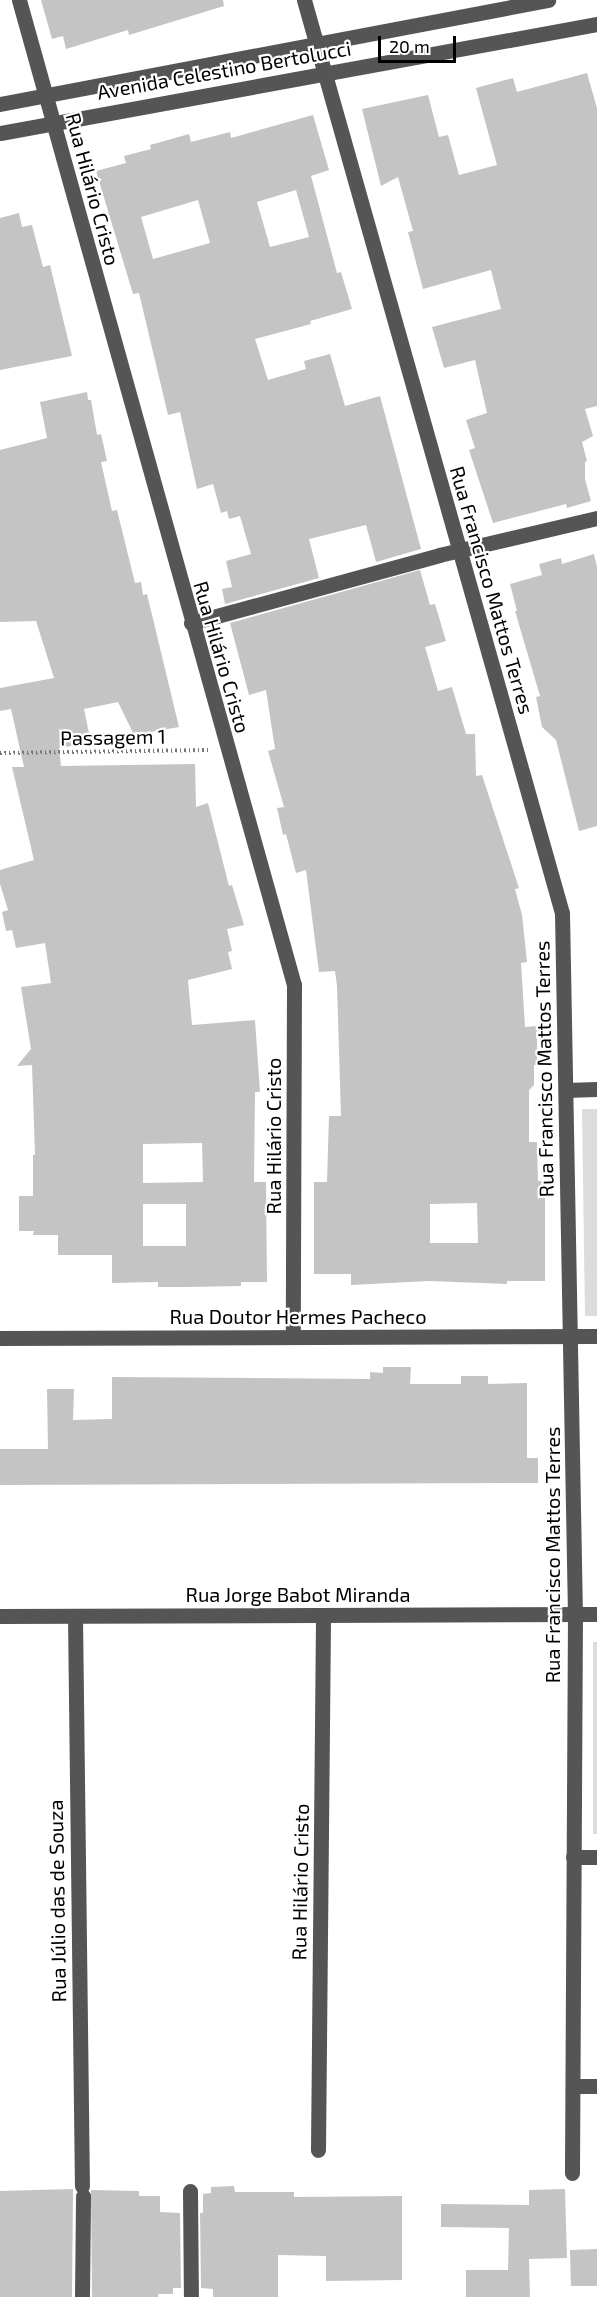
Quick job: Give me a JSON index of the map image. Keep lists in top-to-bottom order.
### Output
{
  "streets": {
    "street": [
      "Avenida Celestino Bertolucci",
      "Rua Hilário Cristo",
      "Rua Francisco Mattos Terres",
      "Rua Doutor Hermes Pacheco",
      "Rua Jorge Babot Miranda",
      "Rua Júlio das de Souza"
    ],
    "path": ["Passagem 1"]
  },
  "crossings": [
    ["Avenida Celestino Bertolucci", "Rua Hilário Cristo"],
    ["Avenida Celestino Bertolucci", "Rua Francisco Mattos Terres"],
    ["Rua Hilário Cristo", "Passagem 1"],
    ["Rua Hilário Cristo", "Rua Doutor Hermes Pacheco"],
    ["Rua Hilário Cristo", "Rua Jorge Babot Miranda"],
    ["Rua Francisco Mattos Terres", "Rua Doutor Hermes Pacheco"],
    ["Rua Francisco Mattos Terres", "Rua Jorge Babot Miranda"],
    ["Rua Jorge Babot Miranda", "Rua Júlio das de Souza"]
  ],
  "scale_bar": "20 m"
}
